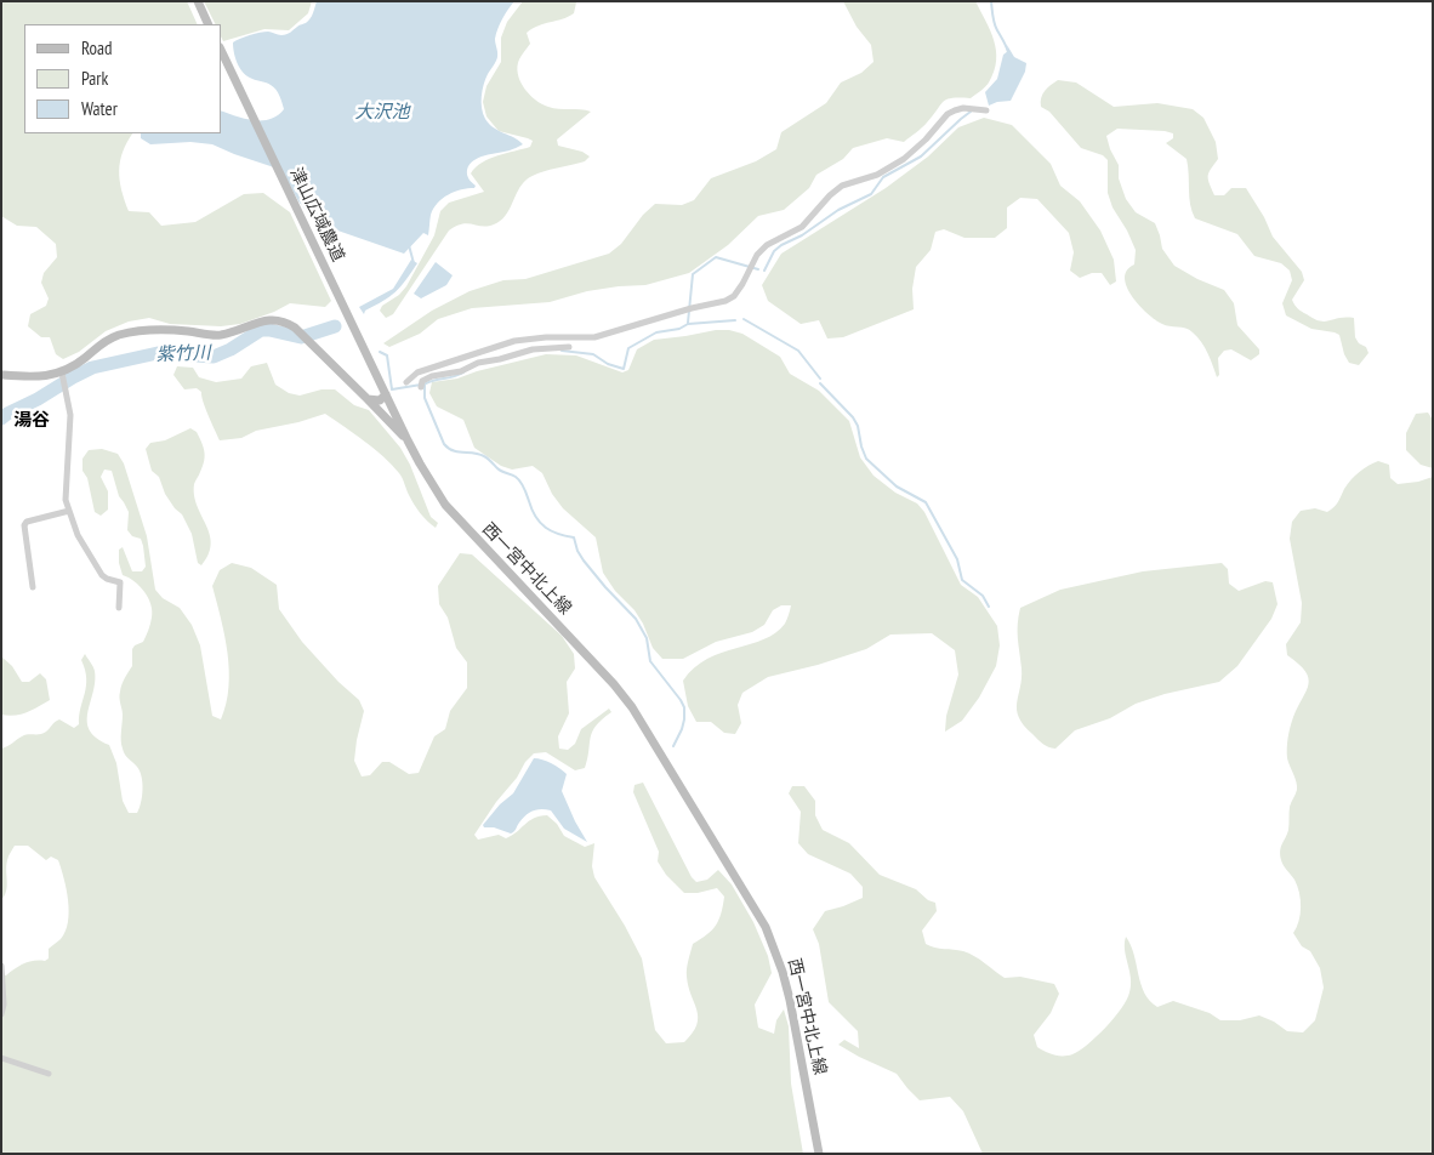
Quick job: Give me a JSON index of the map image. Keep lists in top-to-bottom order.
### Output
{
  "streets": {
    "main road": ["津山広域農道", "西一宮中北上線"]
  },
  "crossings": [
    ["津山広域農道", "西一宮中北上線"]
  ],
  "districts": ["湯谷"],
  "water": ["大沢池", "紫竹川"],
  "legend": ["Road", "Park", "Water"]
}
